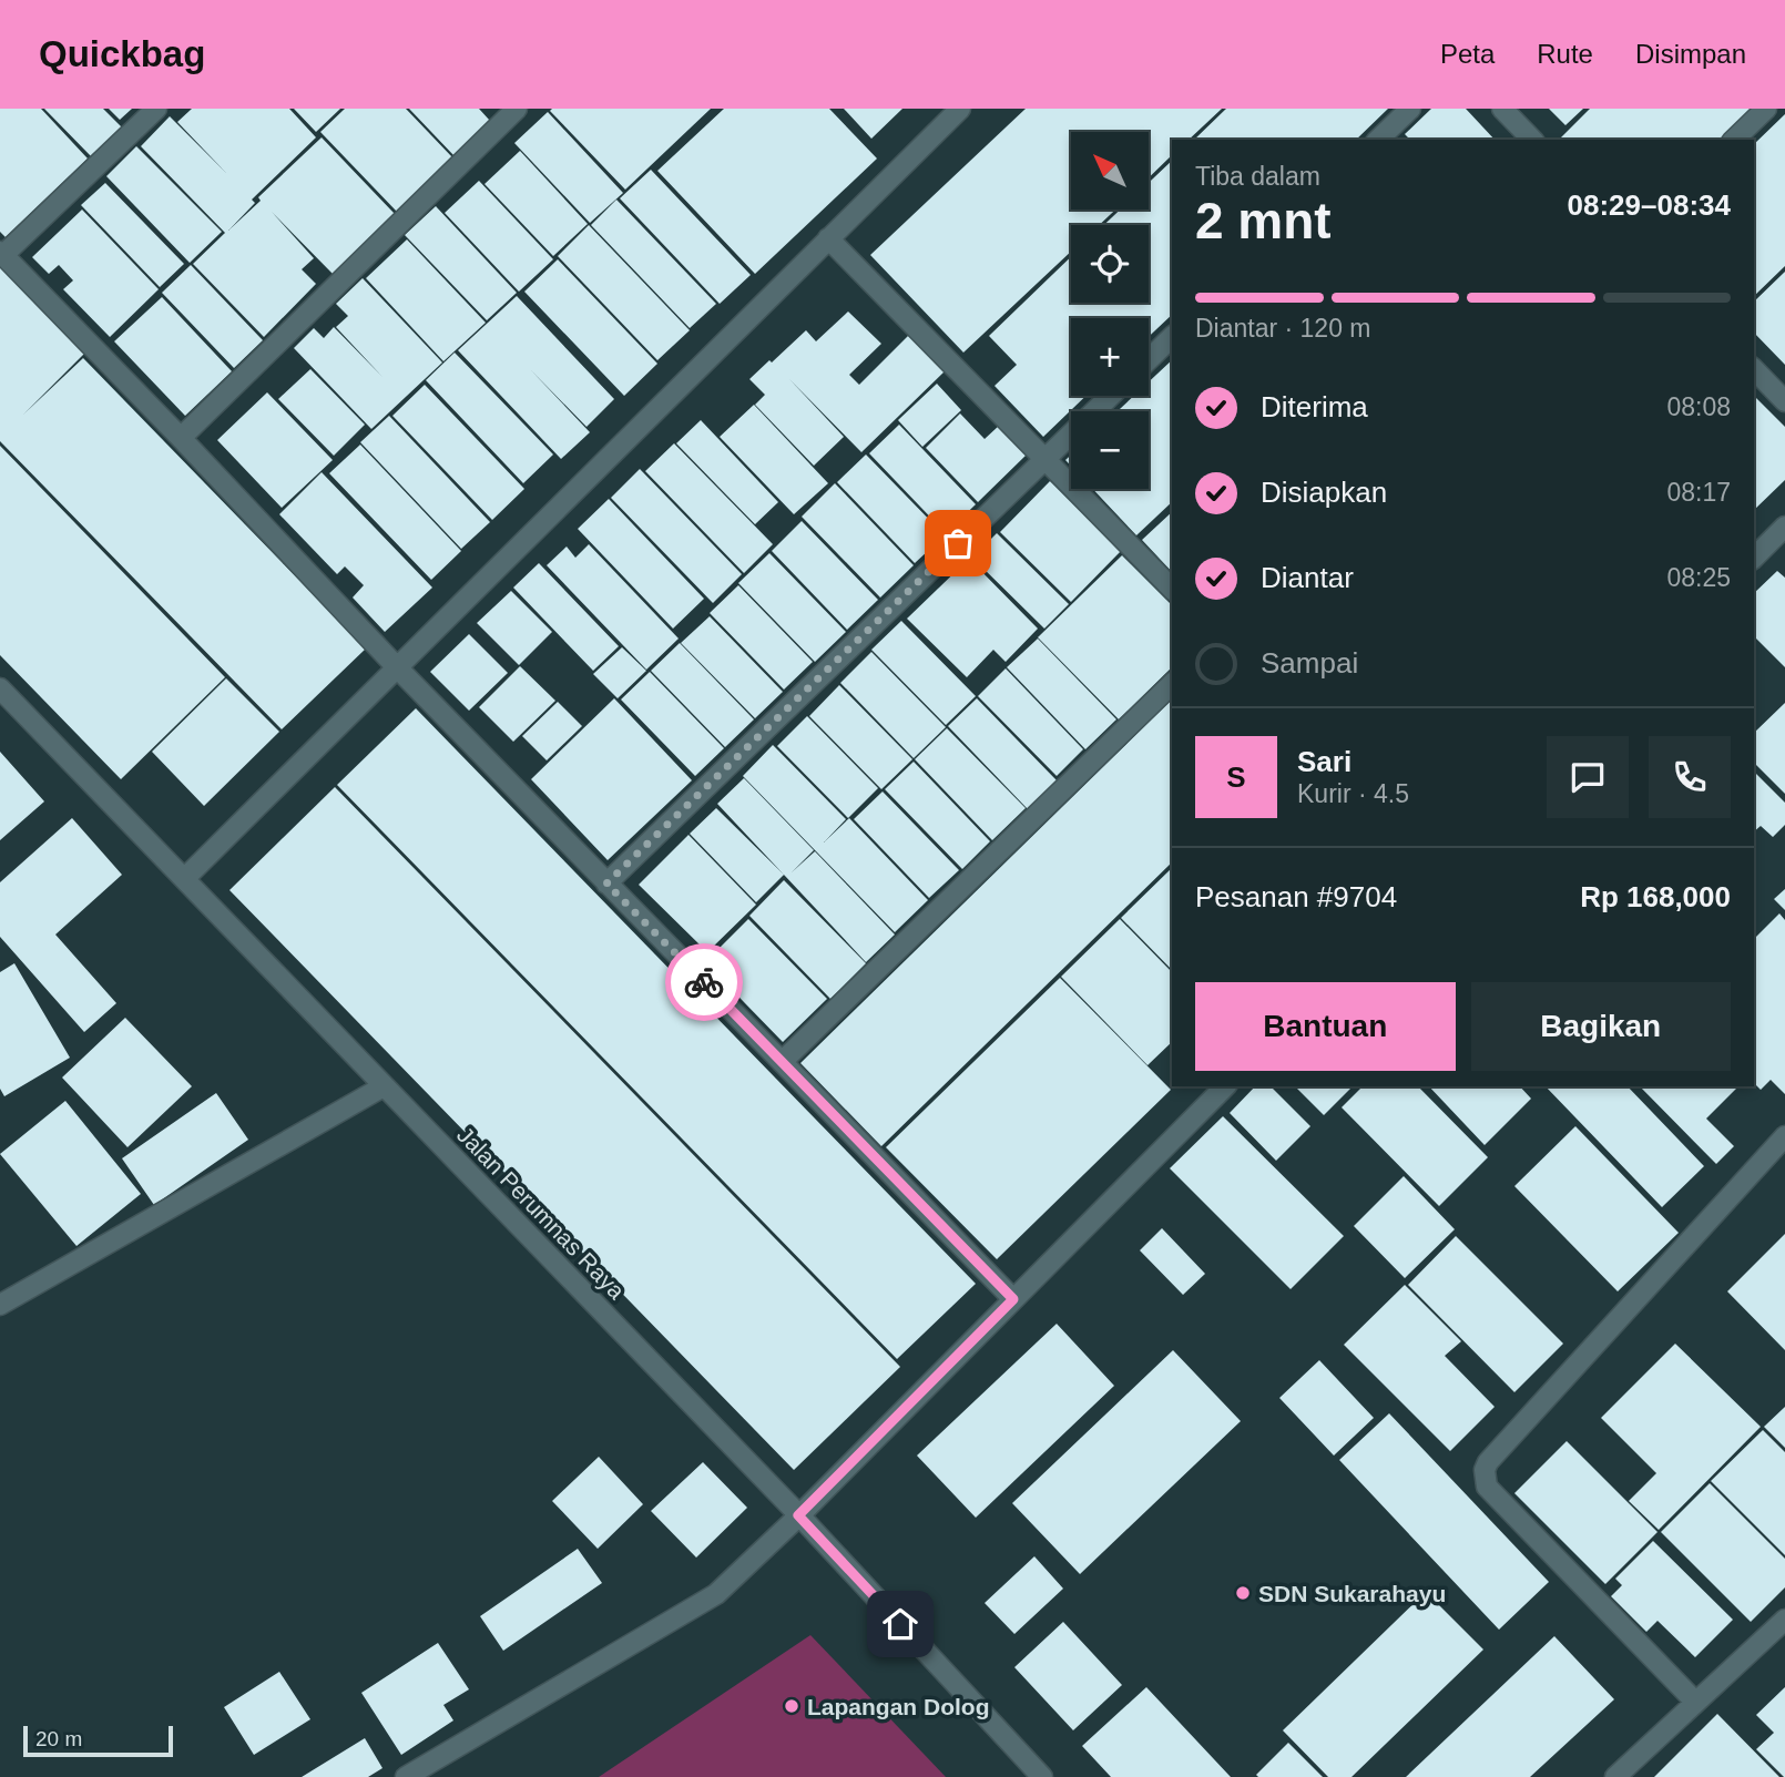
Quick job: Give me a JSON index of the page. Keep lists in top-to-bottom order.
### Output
{
  "streets": {
    "street": ["Jalan Perumnas Raya"]
  },
  "places": ["SDN Sukarahayu", "Lapangan Dolog"],
  "scale_bar": "20 m",
  "north": "top left",
  "page": {
    "header": "Quickbag",
    "nav": ["Peta", "Rute", "Disimpan"],
    "map_buttons": ["+", "−"],
    "heading": ["2 mnt", "Tiba dalam", "08:29–08:34"],
    "panel": [
      "Sari",
      "Kurir · 4.5",
      "Pesanan #9704",
      "Rp 168,000"
    ],
    "bar": "Diantar · 120 m",
    "list": [
      ["Diterima", "08:08"],
      ["Disiapkan", "08:17"],
      ["Diantar", "08:25"],
      "Sampai"
    ],
    "round": "S",
    "buttons": ["Bantuan", "Bagikan"],
    "scale": "20 m"
  }
}
